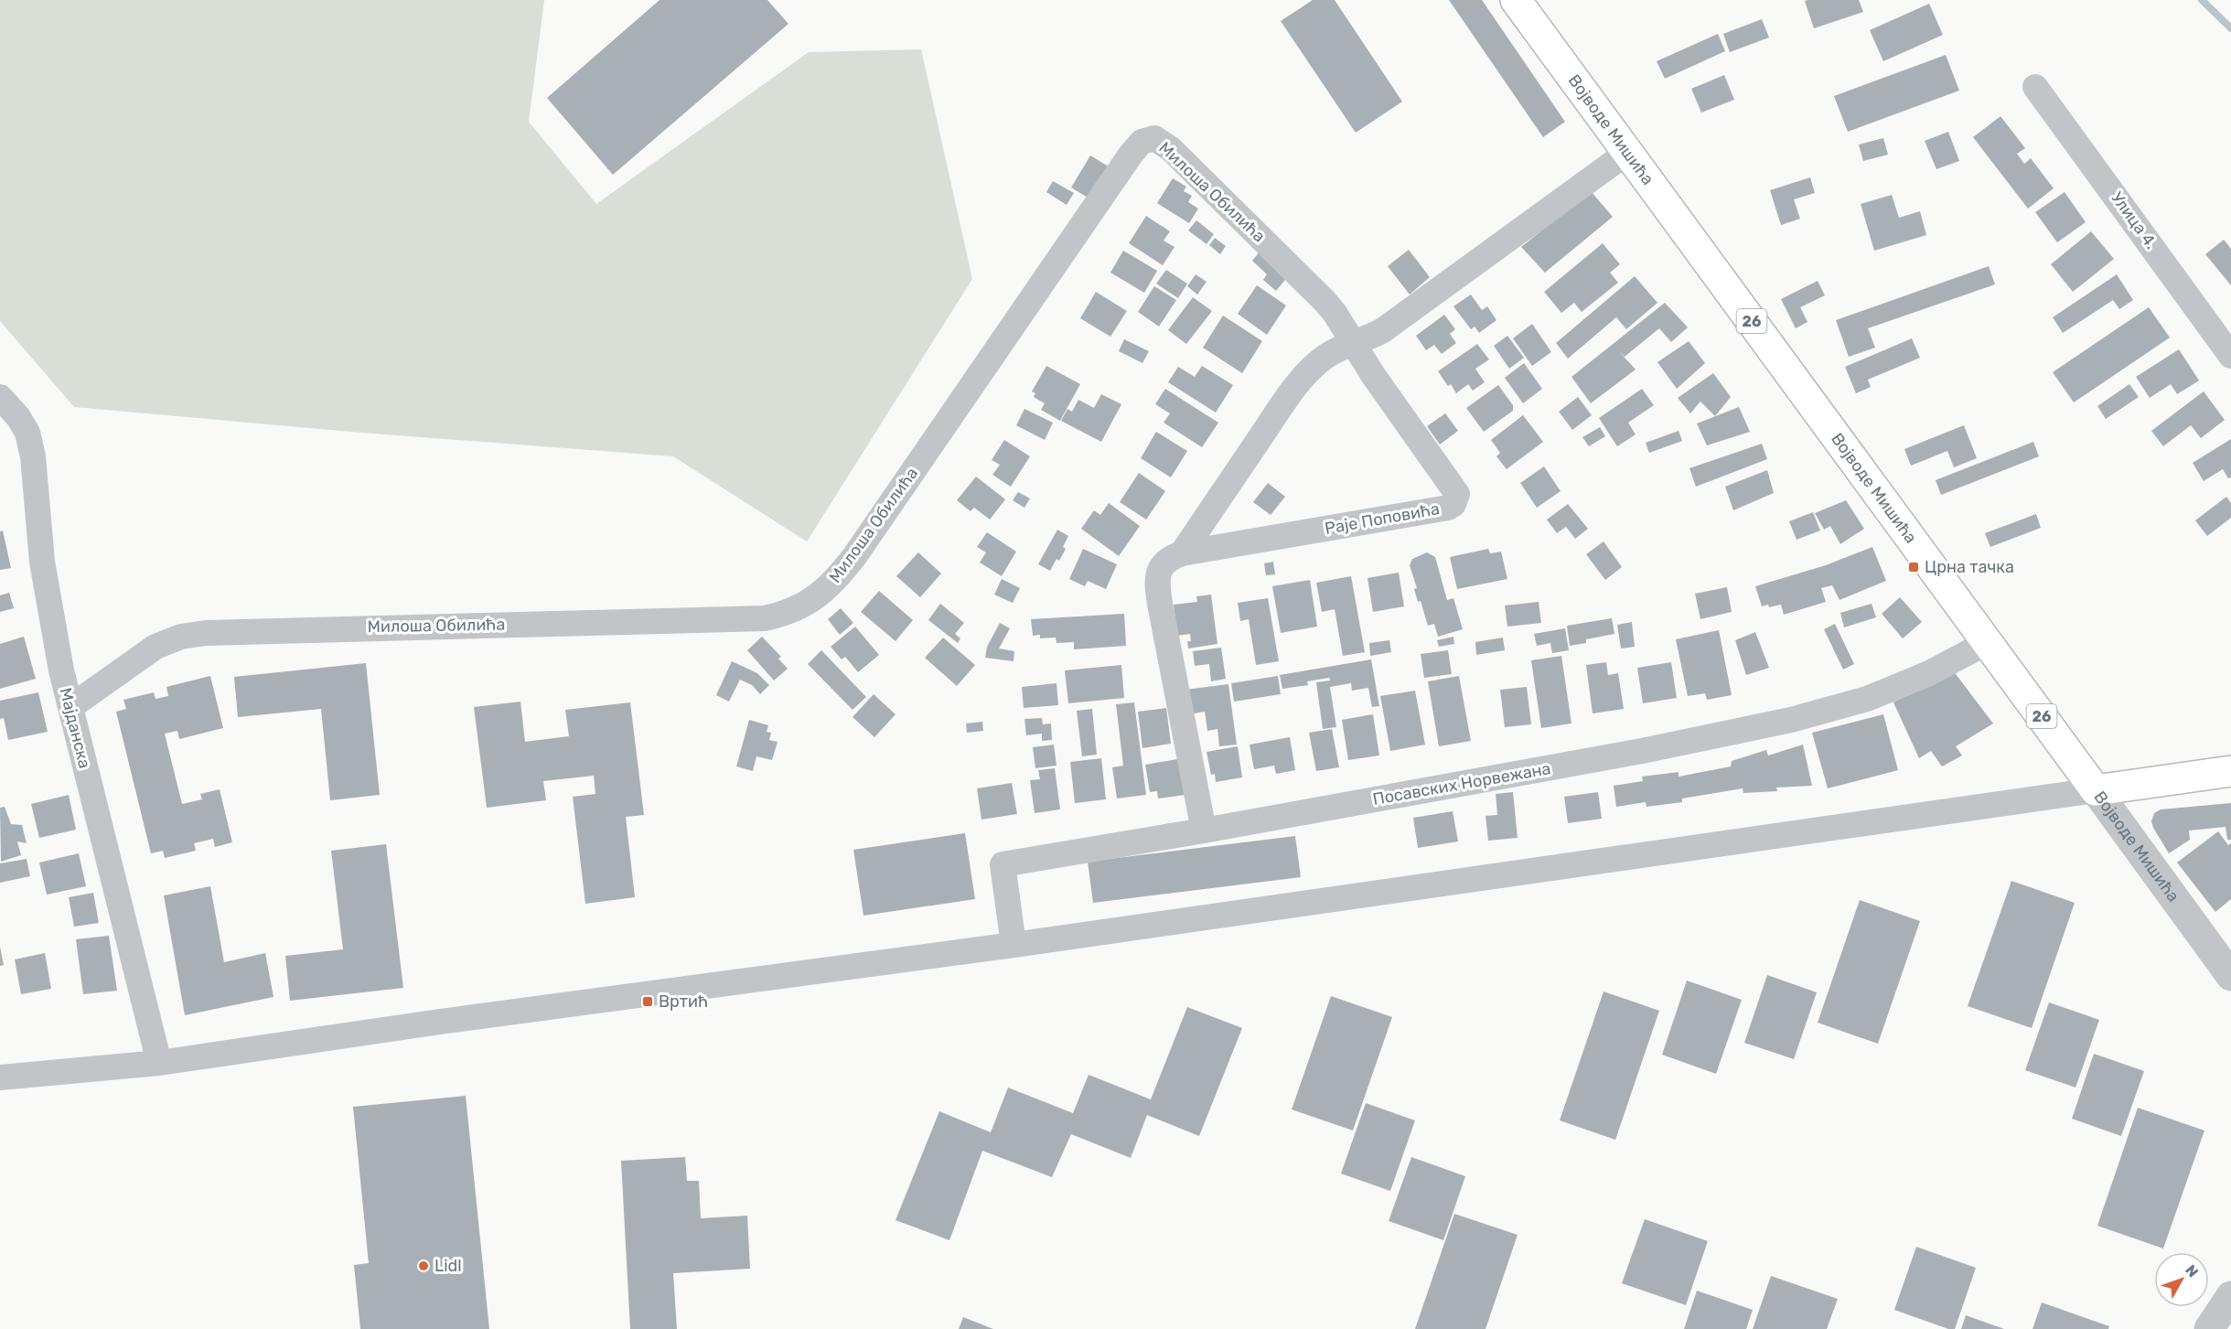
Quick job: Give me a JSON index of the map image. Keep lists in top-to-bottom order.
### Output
{
  "streets": {
    "main road": ["Војводе Мишића", "26"],
    "street": [
      "Милоша Обилића",
      "Улица 4.",
      "Раје Поповића",
      "Мајданска",
      "Посавских Норвежана"
    ]
  },
  "crossings": [
    ["Војводе Мишића", "Раје Поповића"],
    ["Војводе Мишића", "Посавских Норвежана"],
    ["Милоша Обилића", "Раје Поповића"],
    ["Милоша Обилића", "Мајданска"],
    ["Раје Поповића", "Посавских Норвежана"]
  ],
  "places": {
    "transit": ["Црна тачка", "Вртић"],
    "other": ["Lidl"]
  },
  "north": "top right"
}
